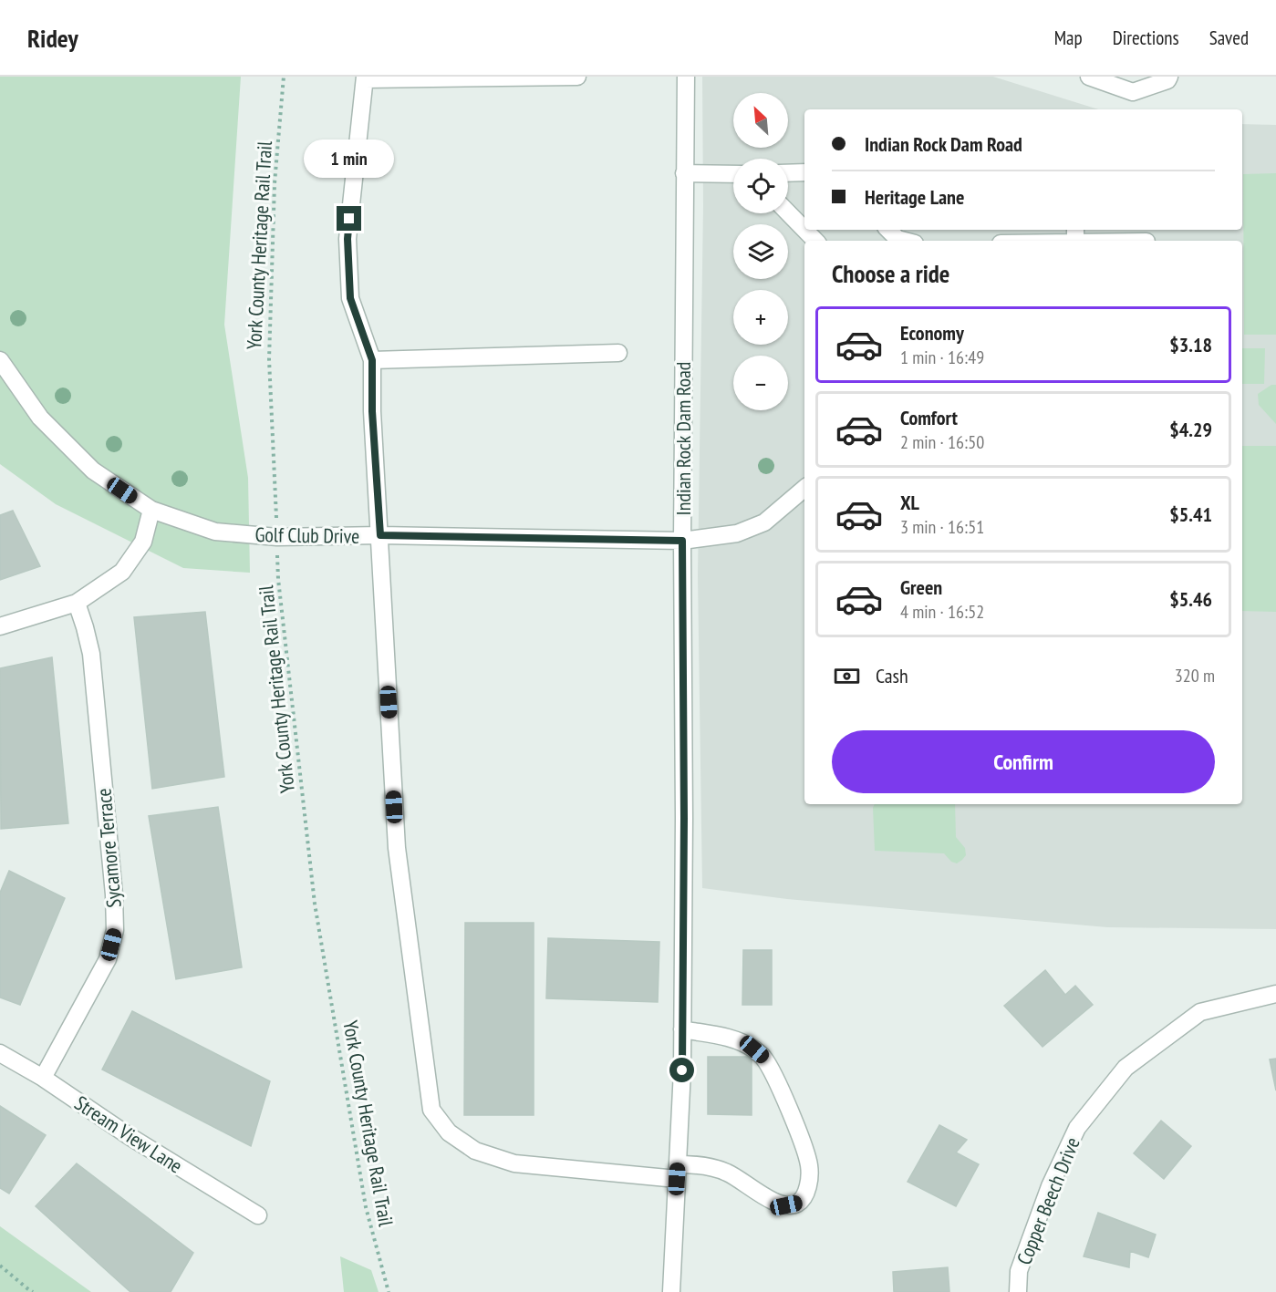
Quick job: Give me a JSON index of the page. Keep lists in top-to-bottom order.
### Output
{
  "streets": {
    "street": [
      "Indian Rock Dam Road",
      "Golf Club Drive",
      "Sycamore Terrace",
      "Stream View Lane",
      "Copper Beech Drive"
    ],
    "path": ["York County Heritage Rail Trail"]
  },
  "crossings": [
    ["York County Heritage Rail Trail", "Golf Club Drive"],
    ["Indian Rock Dam Road", "Golf Club Drive"],
    ["Sycamore Terrace", "Stream View Lane"]
  ],
  "north": "top left",
  "page": {
    "header": "Ridey",
    "nav": ["Map", "Directions", "Saved"],
    "map_buttons": ["+", "−"],
    "banner": ["Indian Rock Dam Road", "Heritage Lane"],
    "bubble": "1 min",
    "heading": "Choose a ride",
    "list": [
      {
        "name": "Economy",
        "note": "1 min · 16:49",
        "value": "$3.18"
      },
      {
        "name": "Comfort",
        "note": "2 min · 16:50",
        "value": "$4.29"
      },
      {
        "name": "XL",
        "note": "3 min · 16:51",
        "value": "$5.41"
      },
      {
        "name": "Green",
        "note": "4 min · 16:52",
        "value": "$5.46"
      }
    ],
    "pay": ["Cash", "320 m"],
    "buttons": "Confirm"
  }
}
